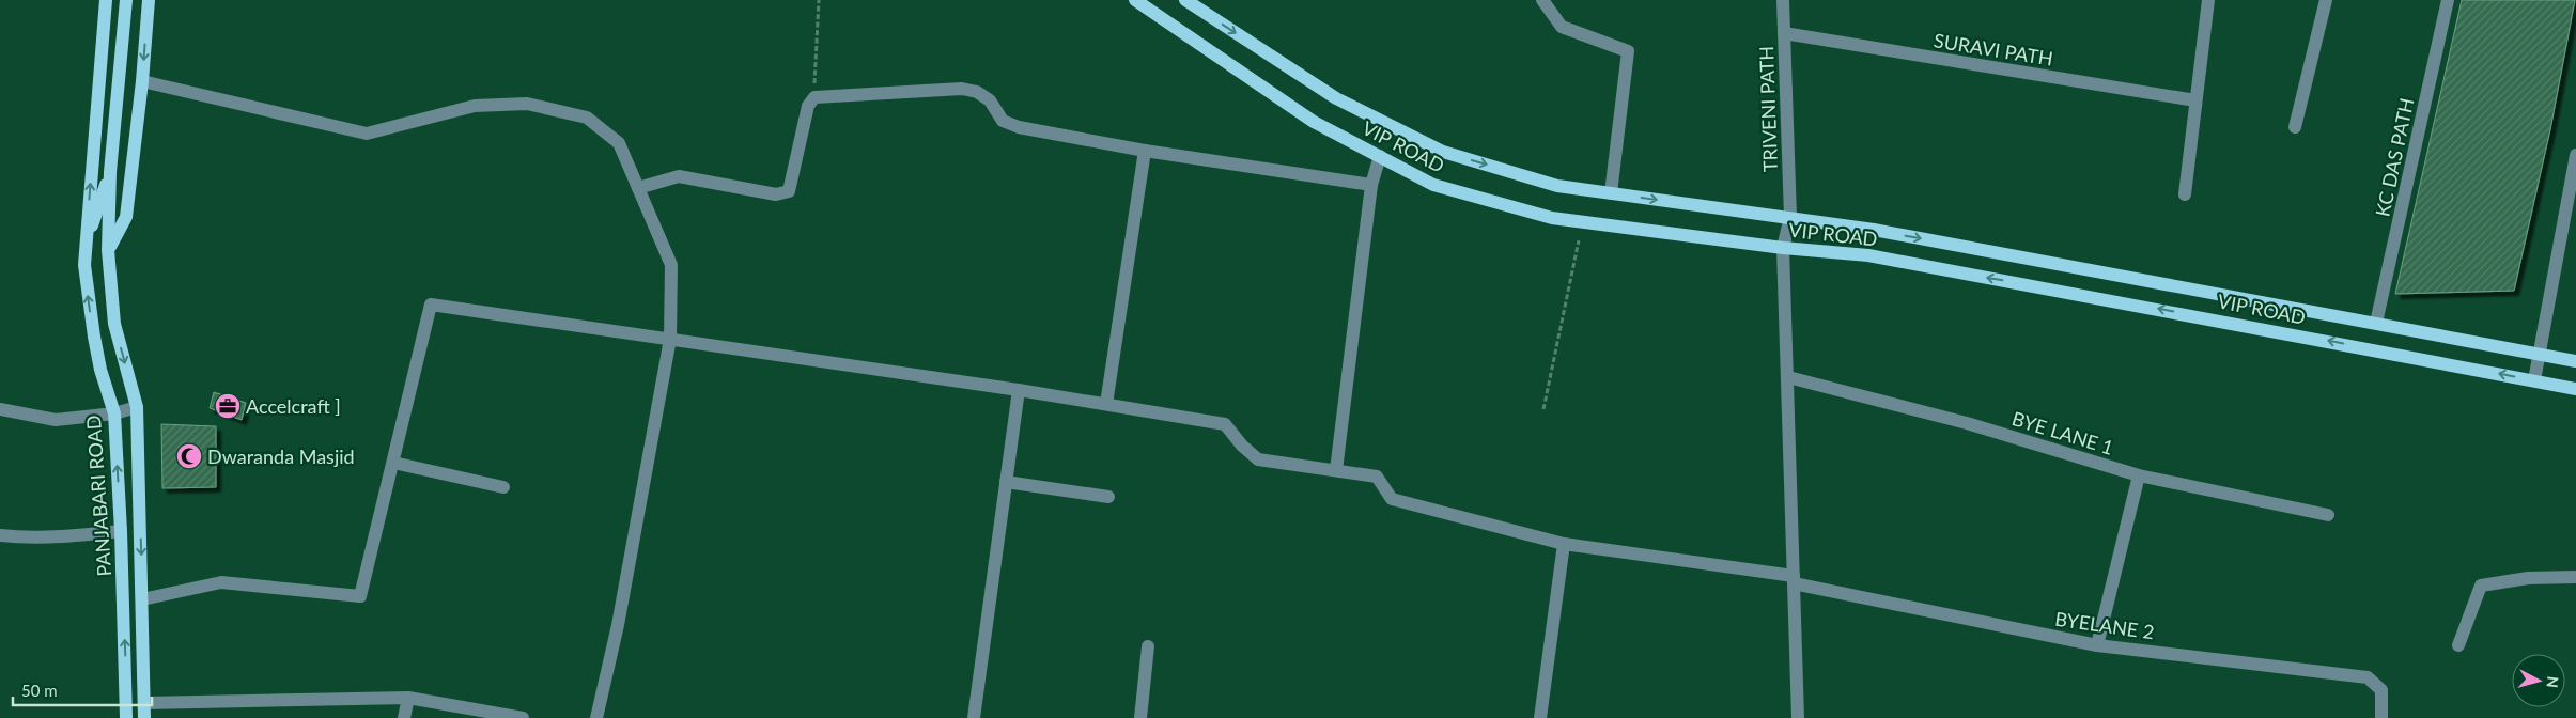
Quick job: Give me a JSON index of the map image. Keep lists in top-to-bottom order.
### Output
{
  "streets": {
    "main road": ["VIP ROAD", "PANJABARI ROAD"],
    "street": [
      "SURAVI PATH",
      "TRIVENI PATH",
      "KC DAS PATH",
      "BYE LANE 1",
      "BYELANE 2"
    ]
  },
  "crossings": [
    ["SURAVI PATH", "TRIVENI PATH"],
    ["TRIVENI PATH", "VIP ROAD"],
    ["TRIVENI PATH", "BYE LANE 1"],
    ["TRIVENI PATH", "BYELANE 2"],
    ["VIP ROAD", "KC DAS PATH"]
  ],
  "places": {
    "office": ["Accelcraft ]"],
    "mosque": ["Dwaranda Masjid"]
  },
  "scale_bar": "50 m",
  "north": "right"
}
